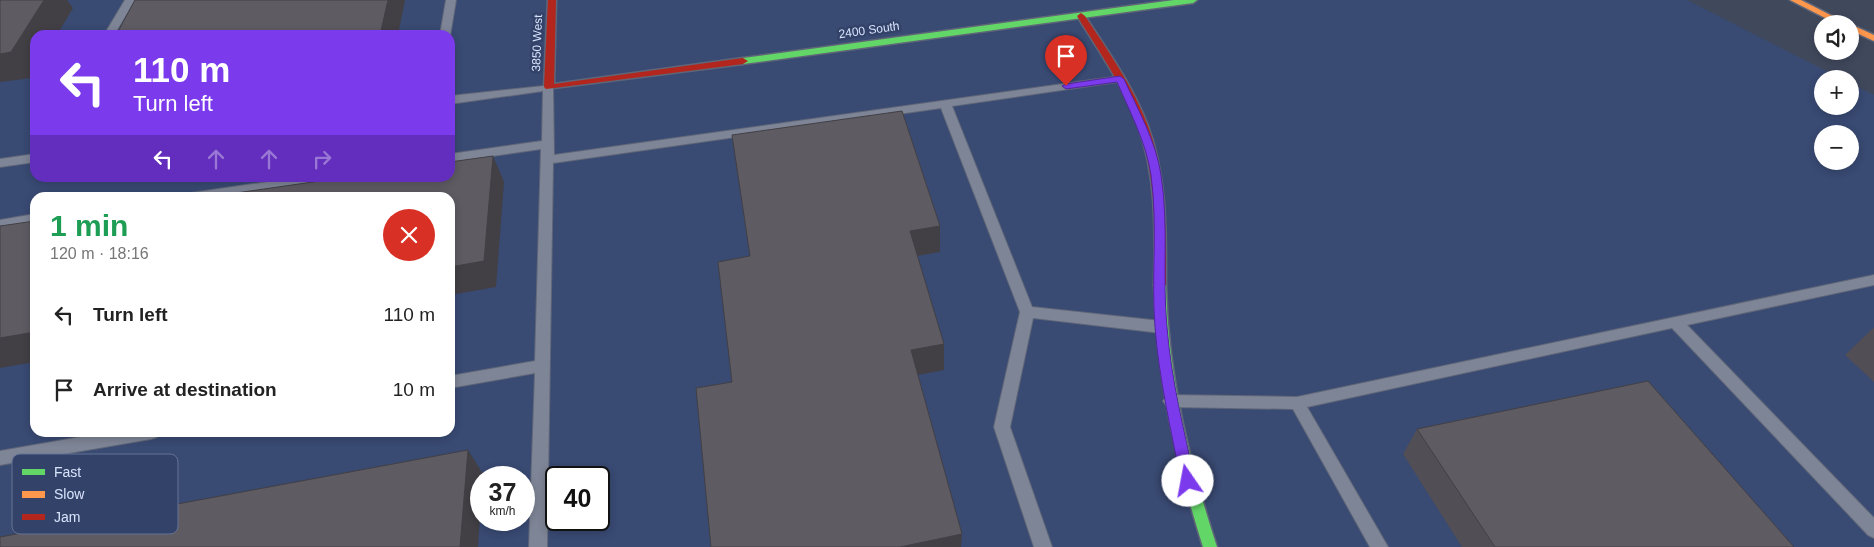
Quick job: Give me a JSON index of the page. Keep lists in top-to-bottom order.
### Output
{
  "streets": {
    "main road": ["2400 South", "3850 West"]
  },
  "crossings": [
    ["2400 South", "3850 West"]
  ],
  "legend": ["Fast", "Slow", "Jam"],
  "page": {
    "map_buttons": ["+", "−"],
    "turn": ["110 m", "Turn left"],
    "heading": ["1 min", "120 m · 18:16"],
    "list": [
      {
        "name": "Turn left",
        "value": "110 m"
      },
      {
        "name": "Arrive at destination",
        "value": "10 m"
      }
    ],
    "speed": "37 km/h",
    "limit": "40"
  }
}
